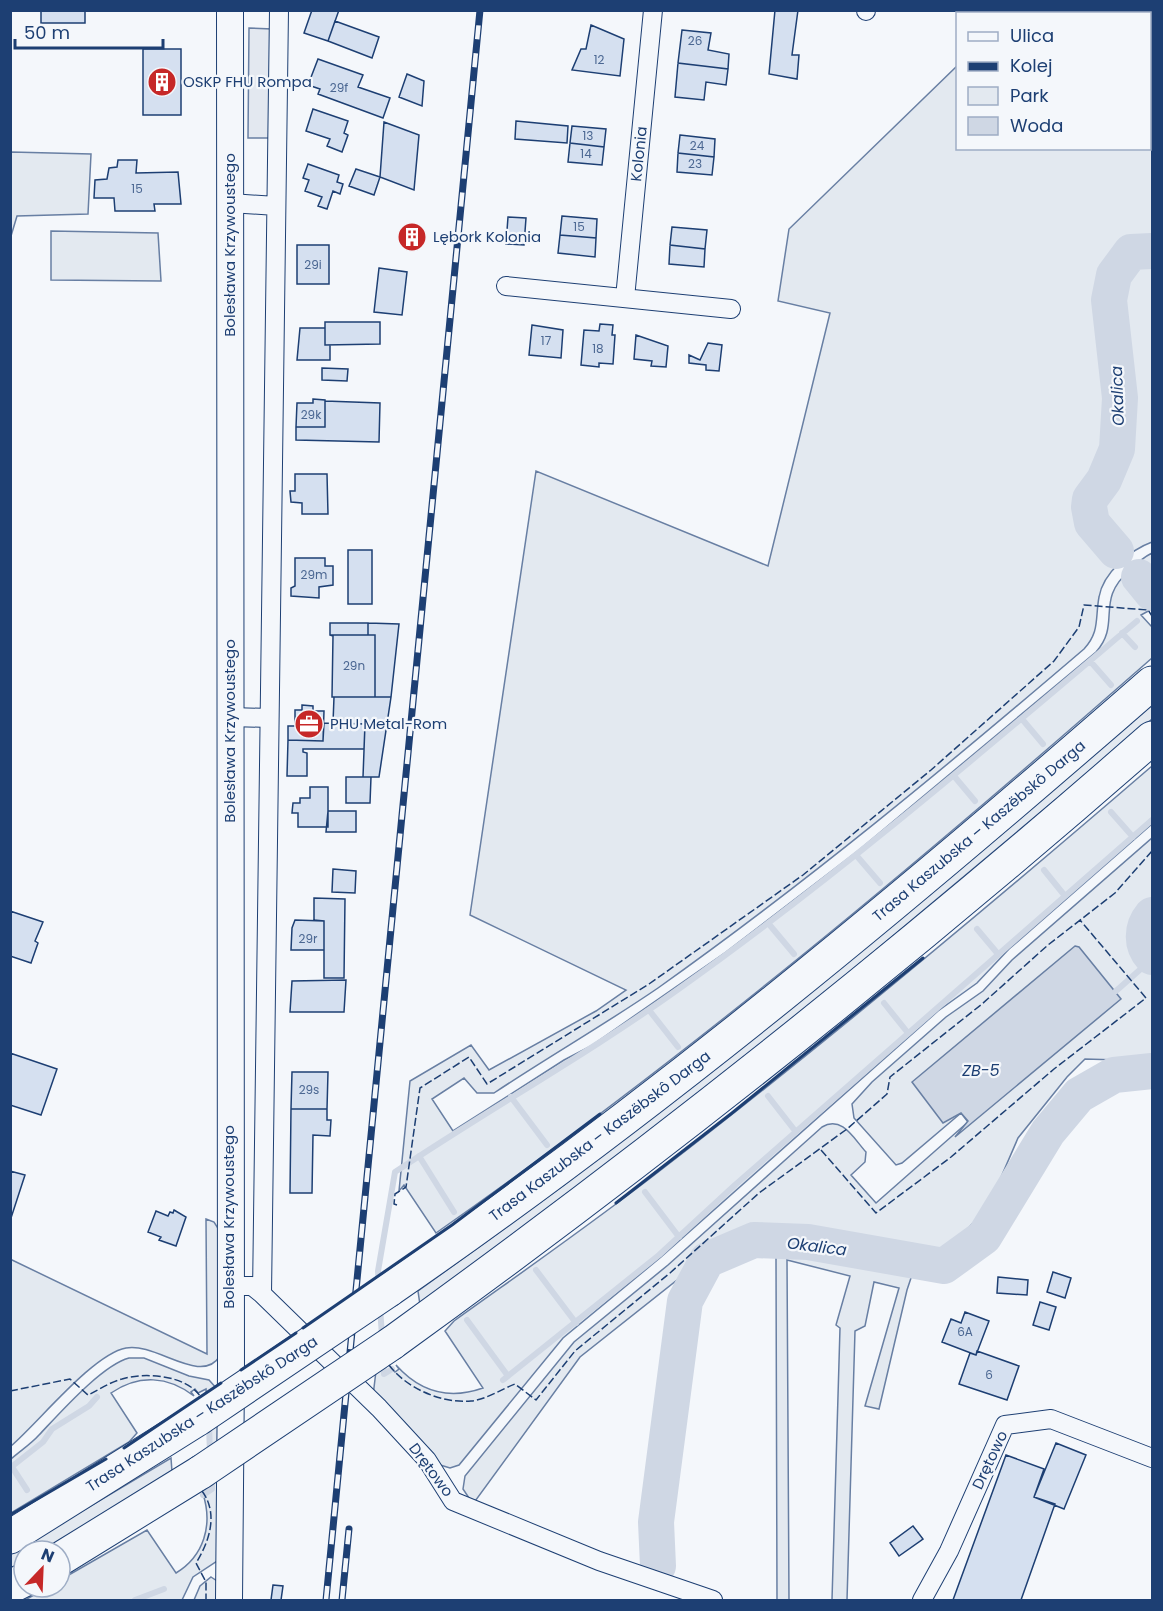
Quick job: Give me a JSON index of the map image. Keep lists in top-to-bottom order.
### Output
{
  "streets": {
    "highway": ["Trasa Kaszubska – Kaszëbskô Darga"],
    "main road": ["Bolesława Krzywoustego"],
    "street": ["Kolonia", "Drętowo"]
  },
  "crossings": [
    ["Bolesława Krzywoustego", "Drętowo"]
  ],
  "water": ["Okalica", "ZB-5"],
  "places": {
    "building": ["OSKP FHU Rompa", "Lębork Kolonia"],
    "office": ["PHU Metal-Rom"]
  },
  "house_numbers": [
    "26",
    "12",
    "29f",
    "13",
    "24",
    "14",
    "23",
    "15",
    "15",
    "29i",
    "17",
    "18",
    "29k",
    "29m",
    "29n",
    "29r",
    "29s",
    "6A",
    "6"
  ],
  "legend": [
    "Ulica",
    "Kolej",
    "Park",
    "Woda"
  ],
  "scale_bar": "50 m",
  "north": "top right"
}
